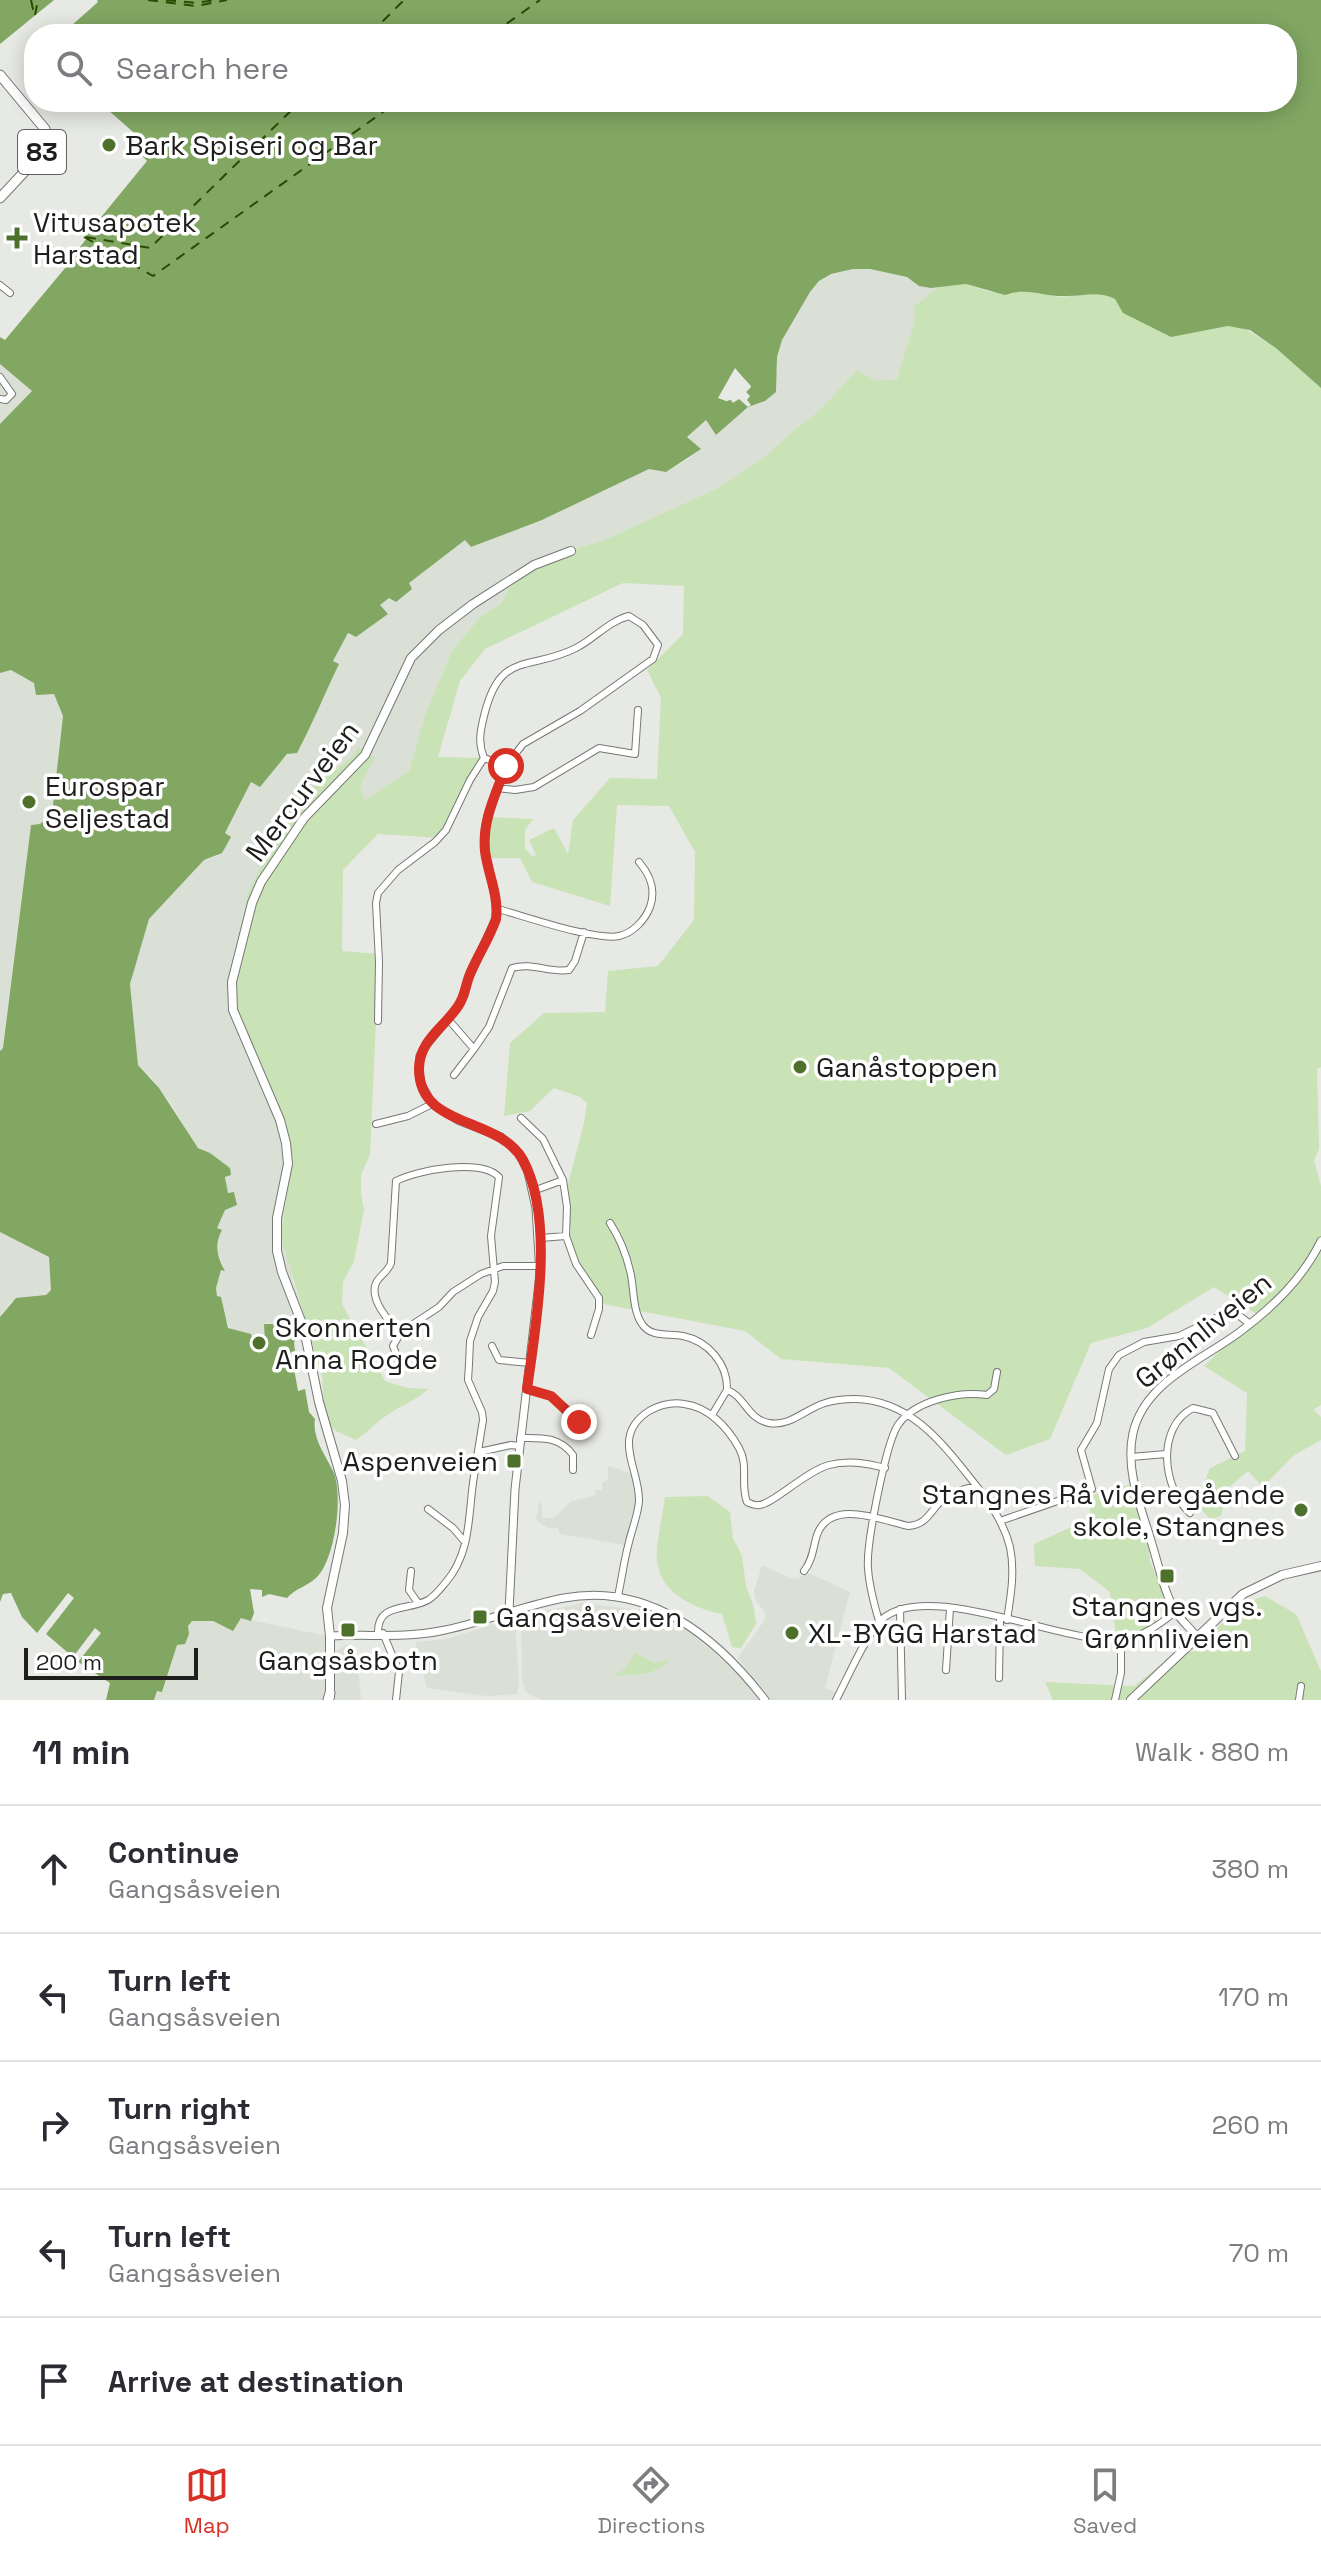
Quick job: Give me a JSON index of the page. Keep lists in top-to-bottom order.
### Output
{
  "streets": {
    "highway": ["83"],
    "main road": ["Mercurveien"],
    "street": ["Grønnliveien"]
  },
  "places": {
    "other": [
      "Bark Spiseri og Bar",
      "Eurospar Seljestad",
      "Ganåstoppen",
      "Skonnerten Anna Rogde",
      "Stangnes Rå videregående skole, Stangnes",
      "XL-BYGG Harstad"
    ],
    "health": ["Vitusapotek Harstad"],
    "transit": [
      "Aspenveien",
      "Stangnes vgs. Grønnliveien",
      "Gangsåsveien",
      "Gangsåsbotn"
    ]
  },
  "scale_bar": "200 m",
  "page": {
    "search": "Search here",
    "scale": "200 m",
    "heading": ["11 min", "Walk · 880 m"],
    "list": [
      ["Continue", "Gangsåsveien", "380 m"],
      ["Turn left", "Gangsåsveien", "170 m"],
      ["Turn right", "Gangsåsveien", "260 m"],
      ["Turn left", "Gangsåsveien", "70 m"],
      "Arrive at destination"
    ],
    "nav": ["Map", "Directions", "Saved"]
  }
}
